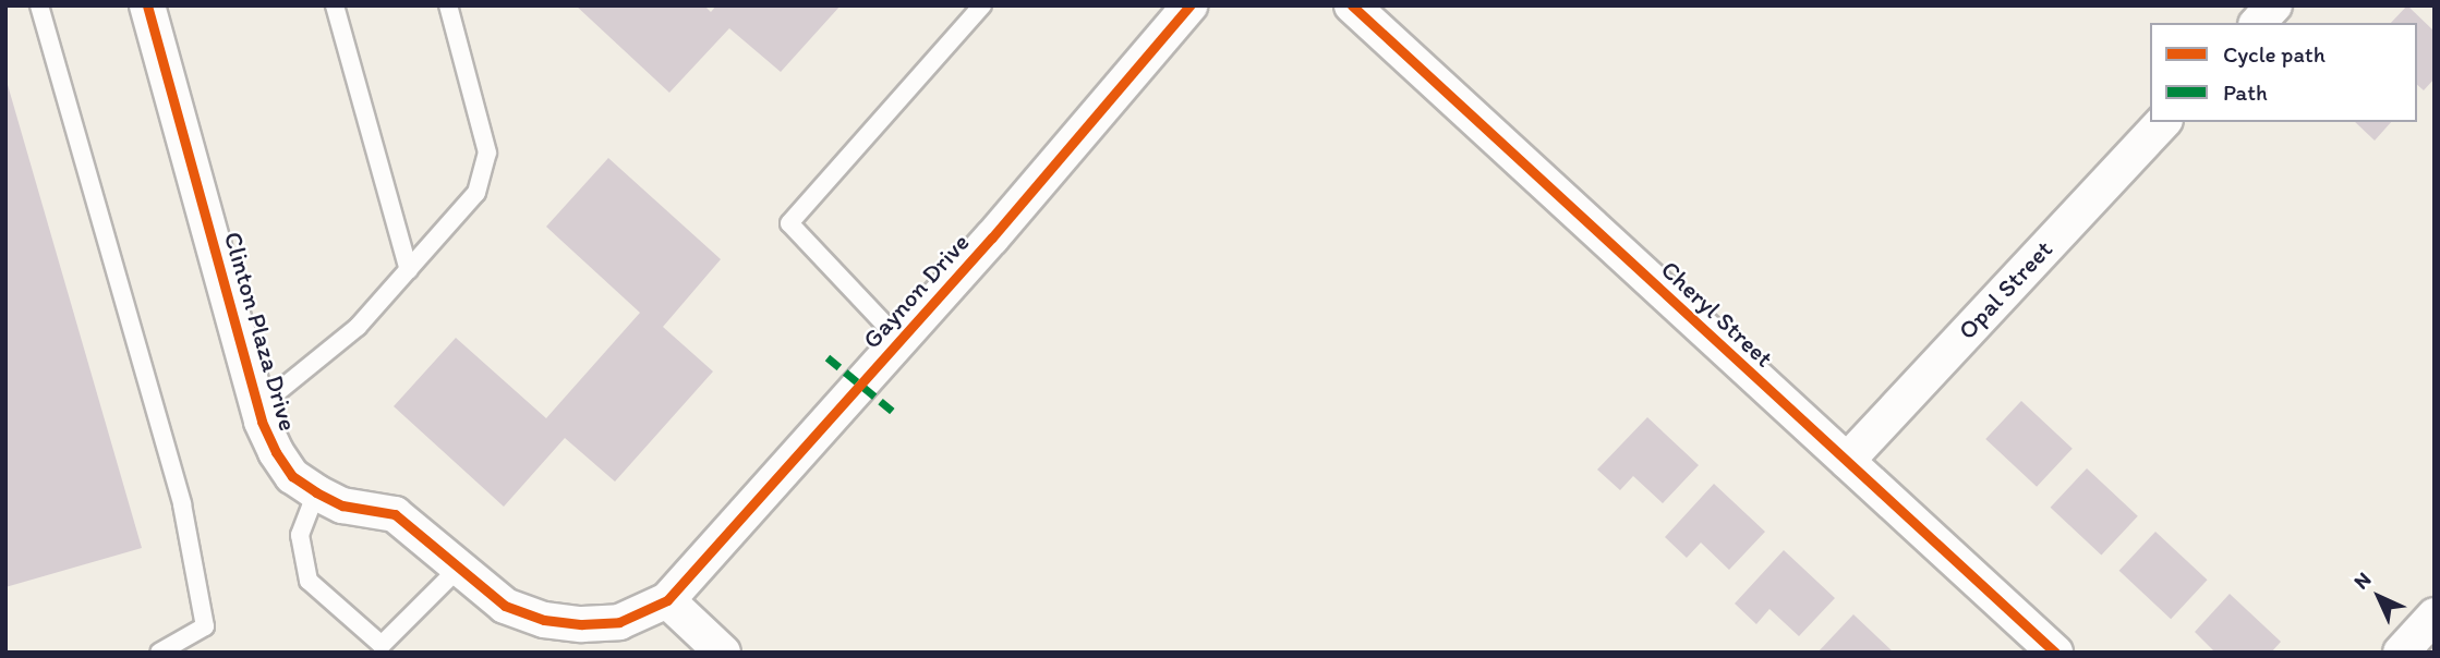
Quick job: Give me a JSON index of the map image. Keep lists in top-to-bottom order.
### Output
{
  "streets": {
    "street": [
      "Opal Street",
      "Gaynon Drive",
      "Cheryl Street",
      "Clinton Plaza Drive"
    ]
  },
  "crossings": [
    ["Opal Street", "Cheryl Street"],
    ["Gaynon Drive", "Clinton Plaza Drive"]
  ],
  "legend": ["Cycle path", "Path"],
  "north": "top left"
}
